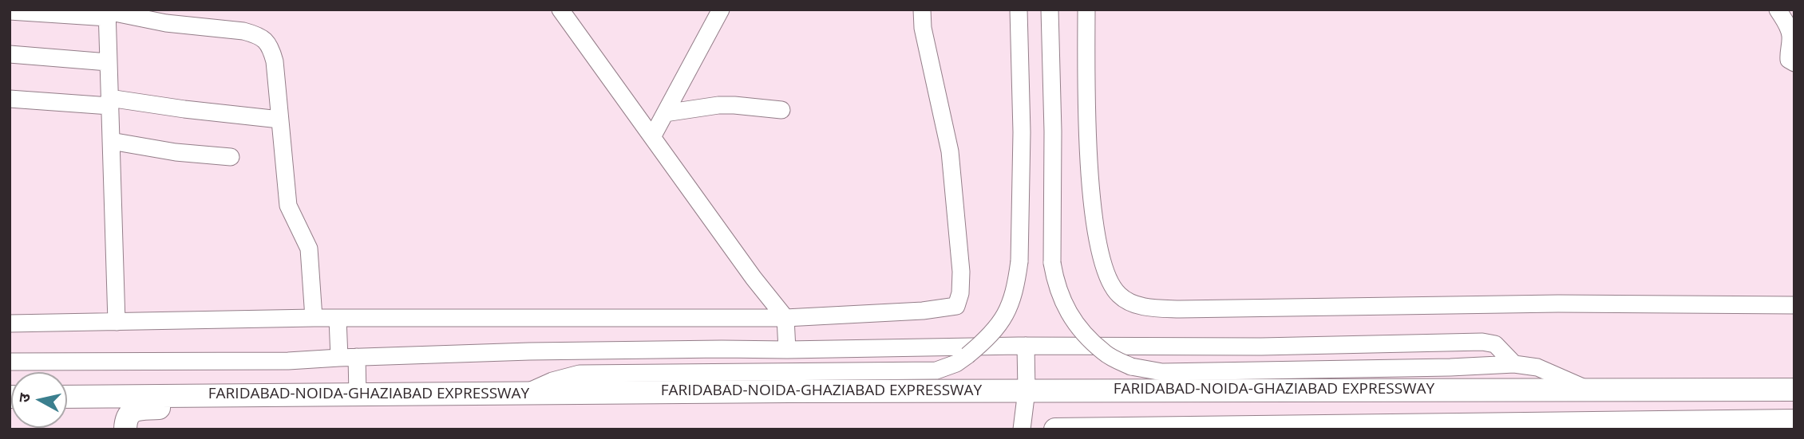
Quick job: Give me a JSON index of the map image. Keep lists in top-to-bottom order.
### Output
{
  "streets": {
    "main road": ["FARIDABAD-NOIDA-GHAZIABAD EXPRESSWAY"]
  },
  "north": "left"
}
